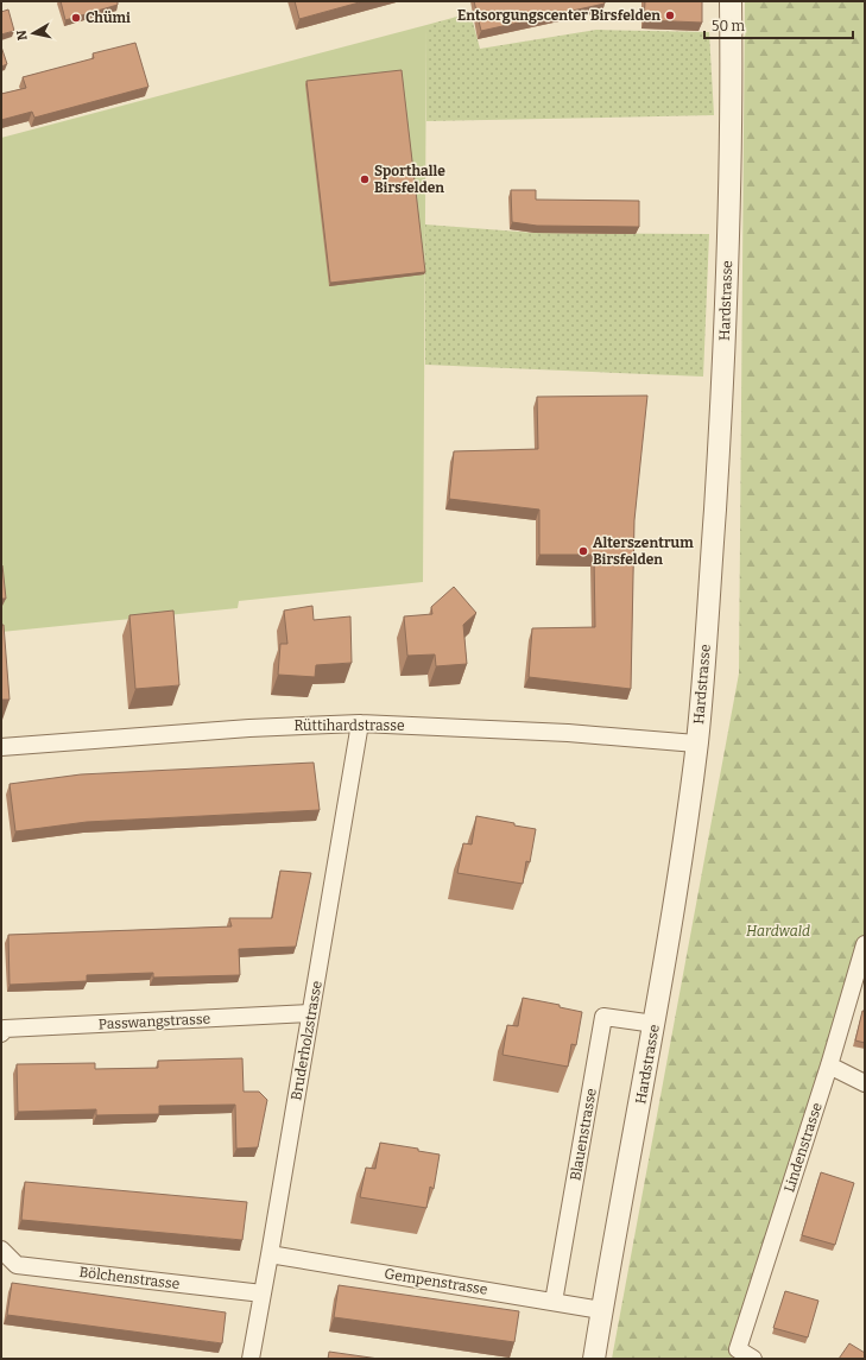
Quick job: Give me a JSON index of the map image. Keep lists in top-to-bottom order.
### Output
{
  "streets": {
    "street": [
      "Hardstrasse",
      "Rüttihardstrasse",
      "Passwangstrasse",
      "Bruderholzstrasse",
      "Blauenstrasse",
      "Lindenstrasse",
      "Bölchenstrasse",
      "Gempenstrasse"
    ]
  },
  "crossings": [
    ["Hardstrasse", "Rüttihardstrasse"],
    ["Hardstrasse", "Blauenstrasse"],
    ["Hardstrasse", "Gempenstrasse"],
    ["Rüttihardstrasse", "Bruderholzstrasse"],
    ["Passwangstrasse", "Bruderholzstrasse"],
    ["Bruderholzstrasse", "Bölchenstrasse"],
    ["Bruderholzstrasse", "Gempenstrasse"],
    ["Blauenstrasse", "Gempenstrasse"]
  ],
  "parks": ["Hardwald"],
  "places": [
    "Entsorgungscenter Birsfelden",
    "Chümi",
    "Sporthalle Birsfelden",
    "Alterszentrum Birsfelden"
  ],
  "scale_bar": "50 m",
  "north": "left"
}
